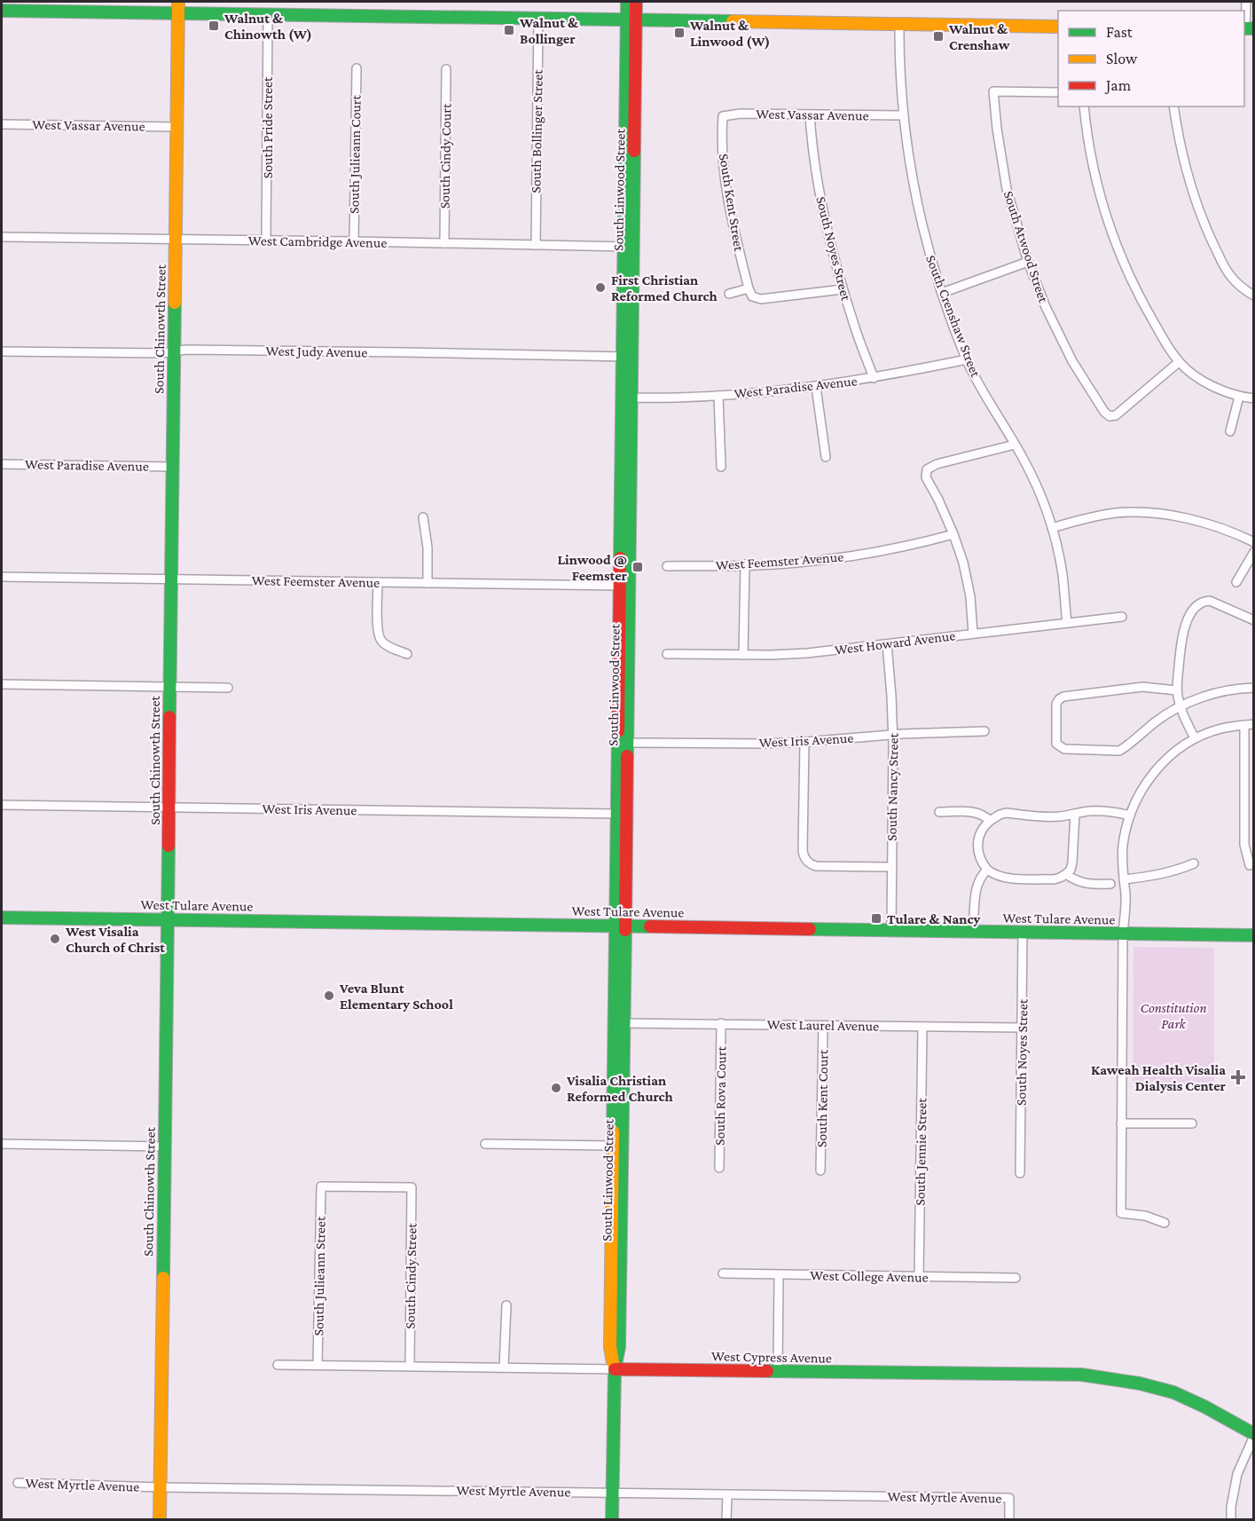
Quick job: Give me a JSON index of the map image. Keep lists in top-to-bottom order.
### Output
{
  "streets": {
    "street": [
      "West Vassar Avenue",
      "South Pride Street",
      "South Bollinger Street",
      "South Julieann Court",
      "South Cindy Court",
      "South Linwood Street",
      "South Kent Street",
      "West Cambridge Avenue",
      "South Atwood Street",
      "South Noyes Street",
      "South Crenshaw Street",
      "South Chinowth Street",
      "West Judy Avenue",
      "West Paradise Avenue",
      "West Feemster Avenue",
      "West Howard Avenue",
      "West Iris Avenue",
      "South Nancy Street",
      "West Tulare Avenue",
      "West Laurel Avenue",
      "South Rova Court",
      "South Kent Court",
      "South Jennie Street",
      "South Julieann Street",
      "South Cindy Street",
      "West College Avenue",
      "West Cypress Avenue",
      "West Myrtle Avenue"
    ]
  },
  "crossings": [
    ["West Vassar Avenue", "South Kent Street"],
    ["West Vassar Avenue", "South Noyes Street"],
    ["West Vassar Avenue", "South Crenshaw Street"],
    ["West Vassar Avenue", "South Chinowth Street"],
    ["South Pride Street", "West Cambridge Avenue"],
    ["South Bollinger Street", "West Cambridge Avenue"],
    ["South Julieann Court", "West Cambridge Avenue"],
    ["South Cindy Court", "West Cambridge Avenue"],
    ["South Linwood Street", "West Cambridge Avenue"],
    ["South Linwood Street", "West Judy Avenue"],
    ["South Linwood Street", "West Paradise Avenue"],
    ["South Linwood Street", "West Feemster Avenue"],
    ["South Linwood Street", "West Iris Avenue"],
    ["South Linwood Street", "West Tulare Avenue"],
    ["South Linwood Street", "West Laurel Avenue"],
    ["South Linwood Street", "West Cypress Avenue"],
    ["South Linwood Street", "West Myrtle Avenue"],
    ["West Cambridge Avenue", "South Chinowth Street"],
    ["South Noyes Street", "West Paradise Avenue"],
    ["South Noyes Street", "West Tulare Avenue"],
    ["South Noyes Street", "West Laurel Avenue"],
    ["South Crenshaw Street", "West Paradise Avenue"],
    ["South Crenshaw Street", "West Howard Avenue"],
    ["South Chinowth Street", "West Judy Avenue"],
    ["South Chinowth Street", "West Paradise Avenue"],
    ["South Chinowth Street", "West Feemster Avenue"],
    ["South Chinowth Street", "West Iris Avenue"],
    ["South Chinowth Street", "West Tulare Avenue"],
    ["South Chinowth Street", "West Myrtle Avenue"],
    ["West Howard Avenue", "South Nancy Street"],
    ["West Iris Avenue", "South Nancy Street"],
    ["South Nancy Street", "West Tulare Avenue"],
    ["West Laurel Avenue", "South Rova Court"],
    ["West Laurel Avenue", "South Kent Court"],
    ["West Laurel Avenue", "South Jennie Street"],
    ["South Jennie Street", "West College Avenue"],
    ["South Julieann Street", "South Cindy Street"],
    ["South Julieann Street", "West Cypress Avenue"],
    ["South Cindy Street", "West Cypress Avenue"]
  ],
  "parks": ["Constitution Park"],
  "places": {
    "transit": [
      "Walnut & Chinowth (W)",
      "Walnut & Bollinger",
      "Walnut & Linwood (W)",
      "Walnut & Crenshaw",
      "Linwood @ Feemster",
      "Tulare & Nancy"
    ],
    "other": [
      "First Christian Reformed Church",
      "West Visalia Church of Christ",
      "Veva Blunt Elementary School",
      "Visalia Christian Reformed Church"
    ],
    "health": ["Kaweah Health Visalia Dialysis Center"]
  },
  "legend": ["Fast", "Slow", "Jam"]
}
